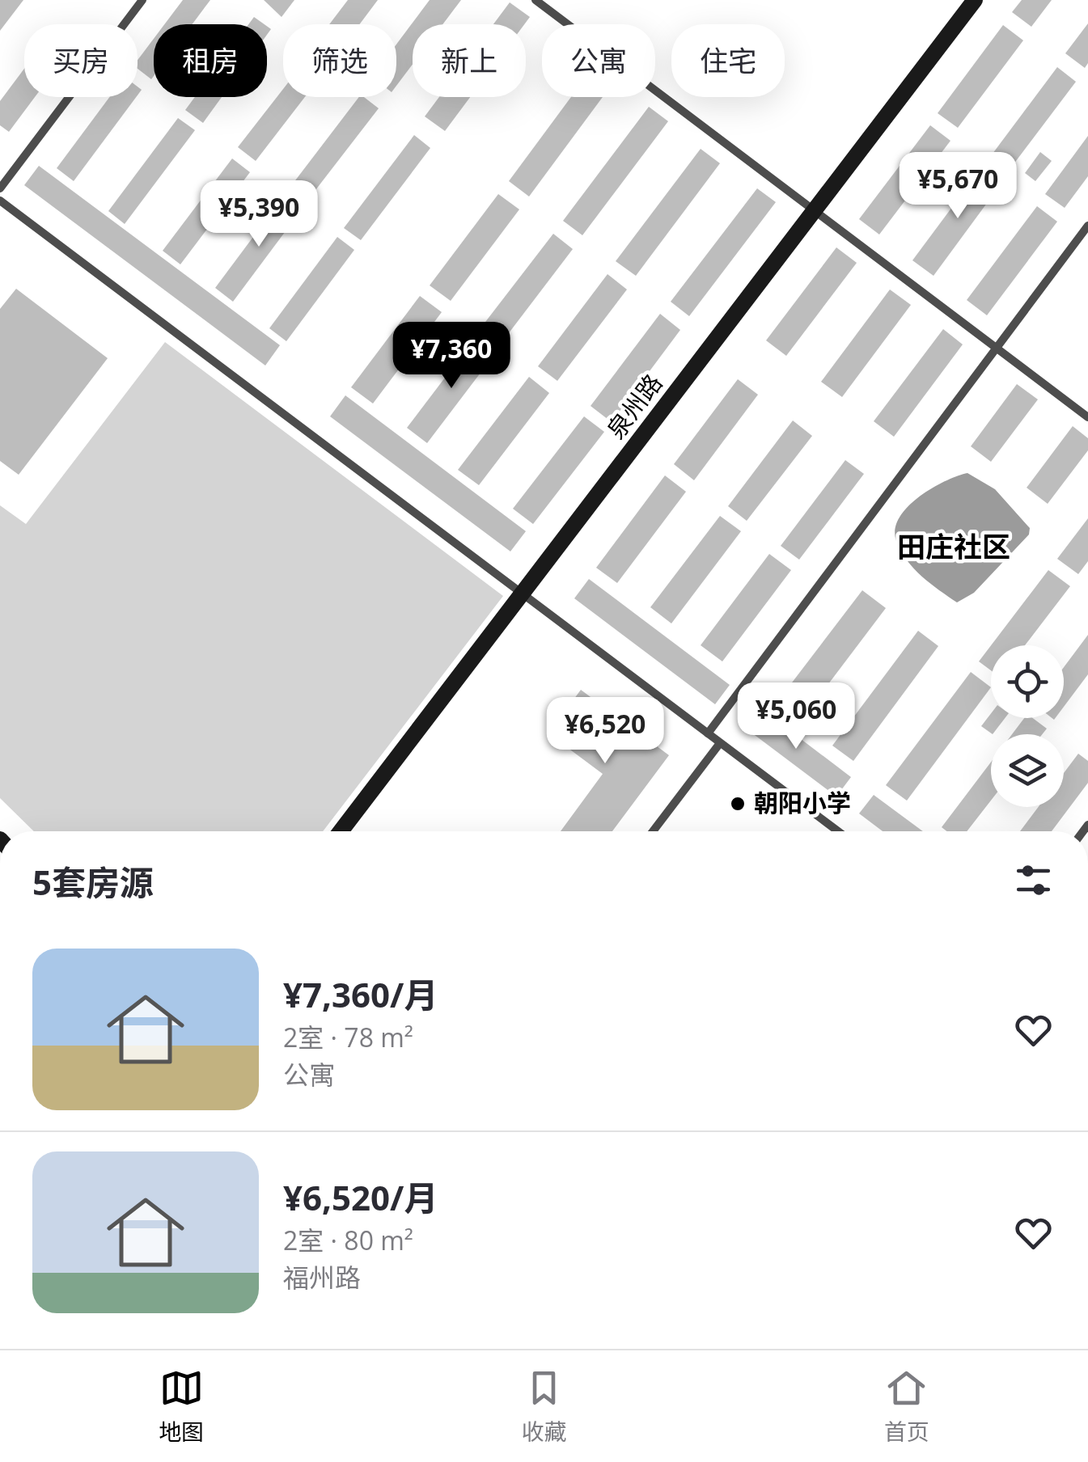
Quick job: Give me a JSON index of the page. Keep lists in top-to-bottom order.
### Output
{
  "streets": {
    "street": ["泉州路"]
  },
  "districts": ["田庄社区"],
  "places": ["朝阳小学"],
  "page": {
    "chip": [
      "买房",
      "租房",
      "筛选",
      "新上",
      "公寓",
      "住宅"
    ],
    "price": [
      "¥5,670",
      "¥5,390",
      "¥7,360",
      "¥5,060",
      "¥6,520"
    ],
    "heading": "5套房源",
    "list": [
      {
        "name": "¥7,360/月",
        "note": "2室 · 78 m² · 公寓"
      },
      {
        "name": "¥6,520/月",
        "note": "2室 · 80 m² · 福州路"
      }
    ],
    "tabs": ["地图", "收藏", "首页"]
  }
}
